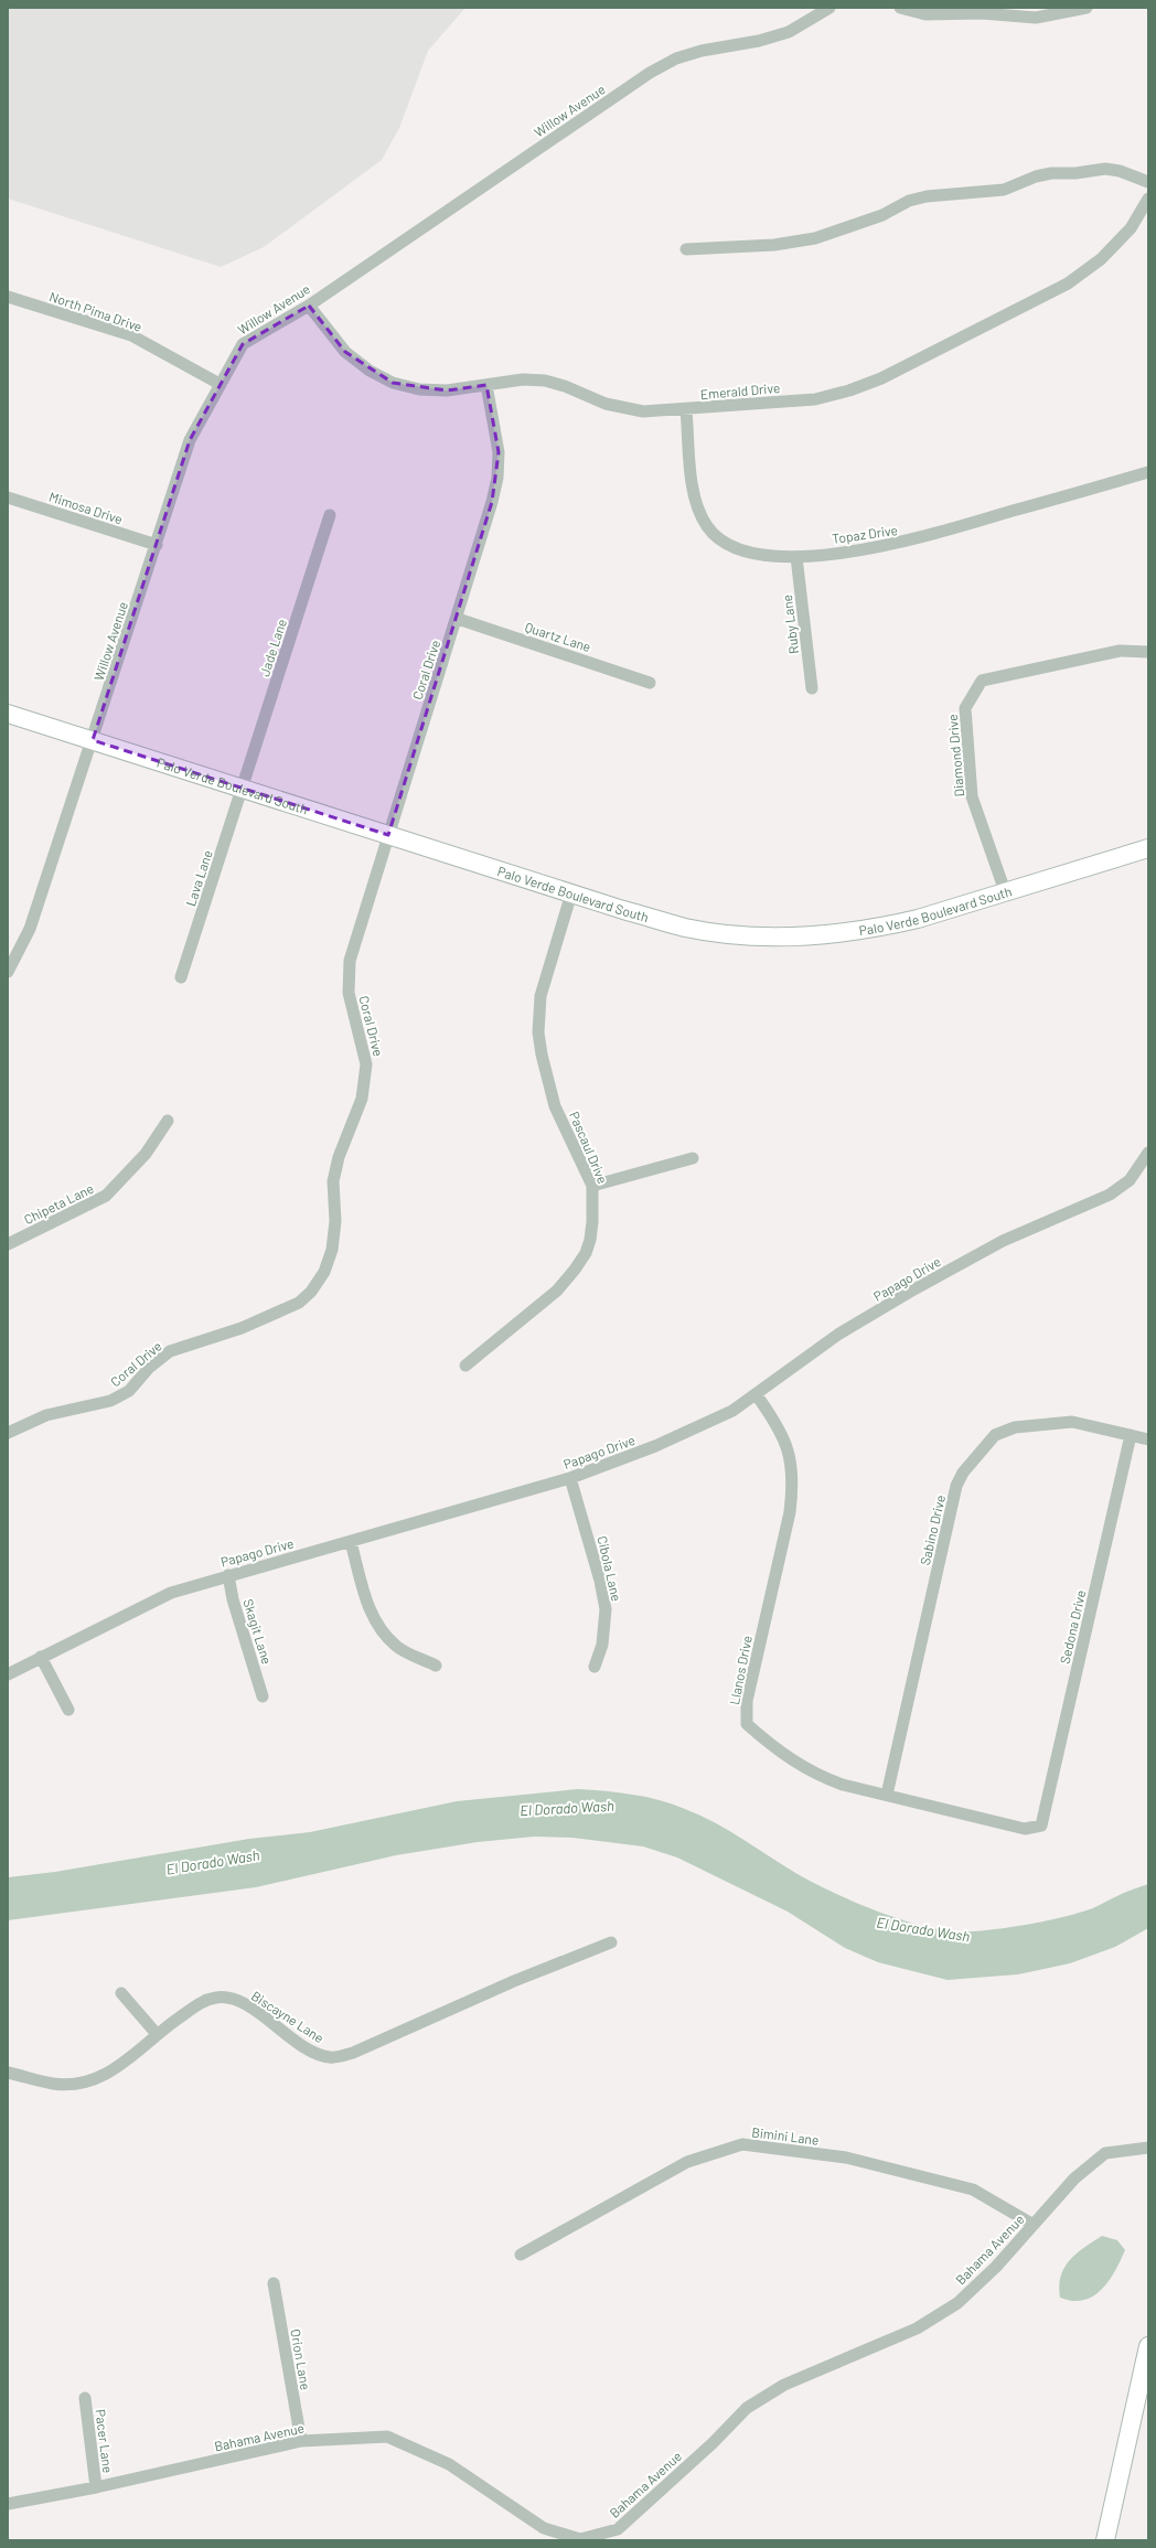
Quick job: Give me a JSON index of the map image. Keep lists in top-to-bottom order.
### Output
{
  "streets": {
    "main road": ["Palo Verde Boulevard South"],
    "street": [
      "Willow Avenue",
      "North Pima Drive",
      "Emerald Drive",
      "Mimosa Drive",
      "Topaz Drive",
      "Ruby Lane",
      "Quartz Lane",
      "Jade Lane",
      "Coral Drive",
      "Diamond Drive",
      "Lava Lane",
      "Pascaul Drive",
      "Chipeta Lane",
      "Papago Drive",
      "Sabino Drive",
      "Cibola Lane",
      "Sedona Drive",
      "Skagit Lane",
      "Llanos Drive",
      "Biscayne Lane",
      "Bimini Lane",
      "Bahama Avenue",
      "Orion Lane",
      "Pacer Lane"
    ]
  },
  "crossings": [
    ["Willow Avenue", "North Pima Drive"],
    ["Willow Avenue", "Emerald Drive"],
    ["Willow Avenue", "Mimosa Drive"],
    ["Willow Avenue", "Palo Verde Boulevard South"],
    ["Emerald Drive", "Topaz Drive"],
    ["Emerald Drive", "Coral Drive"],
    ["Topaz Drive", "Ruby Lane"],
    ["Quartz Lane", "Coral Drive"],
    ["Jade Lane", "Palo Verde Boulevard South"],
    ["Jade Lane", "Lava Lane"],
    ["Coral Drive", "Palo Verde Boulevard South"],
    ["Diamond Drive", "Palo Verde Boulevard South"],
    ["Palo Verde Boulevard South", "Lava Lane"],
    ["Palo Verde Boulevard South", "Pascaul Drive"],
    ["Papago Drive", "Cibola Lane"],
    ["Papago Drive", "Skagit Lane"],
    ["Papago Drive", "Llanos Drive"],
    ["Sabino Drive", "Sedona Drive"],
    ["Sabino Drive", "Llanos Drive"],
    ["Sedona Drive", "Llanos Drive"],
    ["Bimini Lane", "Bahama Avenue"],
    ["Bahama Avenue", "Orion Lane"],
    ["Bahama Avenue", "Pacer Lane"]
  ],
  "water": ["El Dorado Wash"]
}
